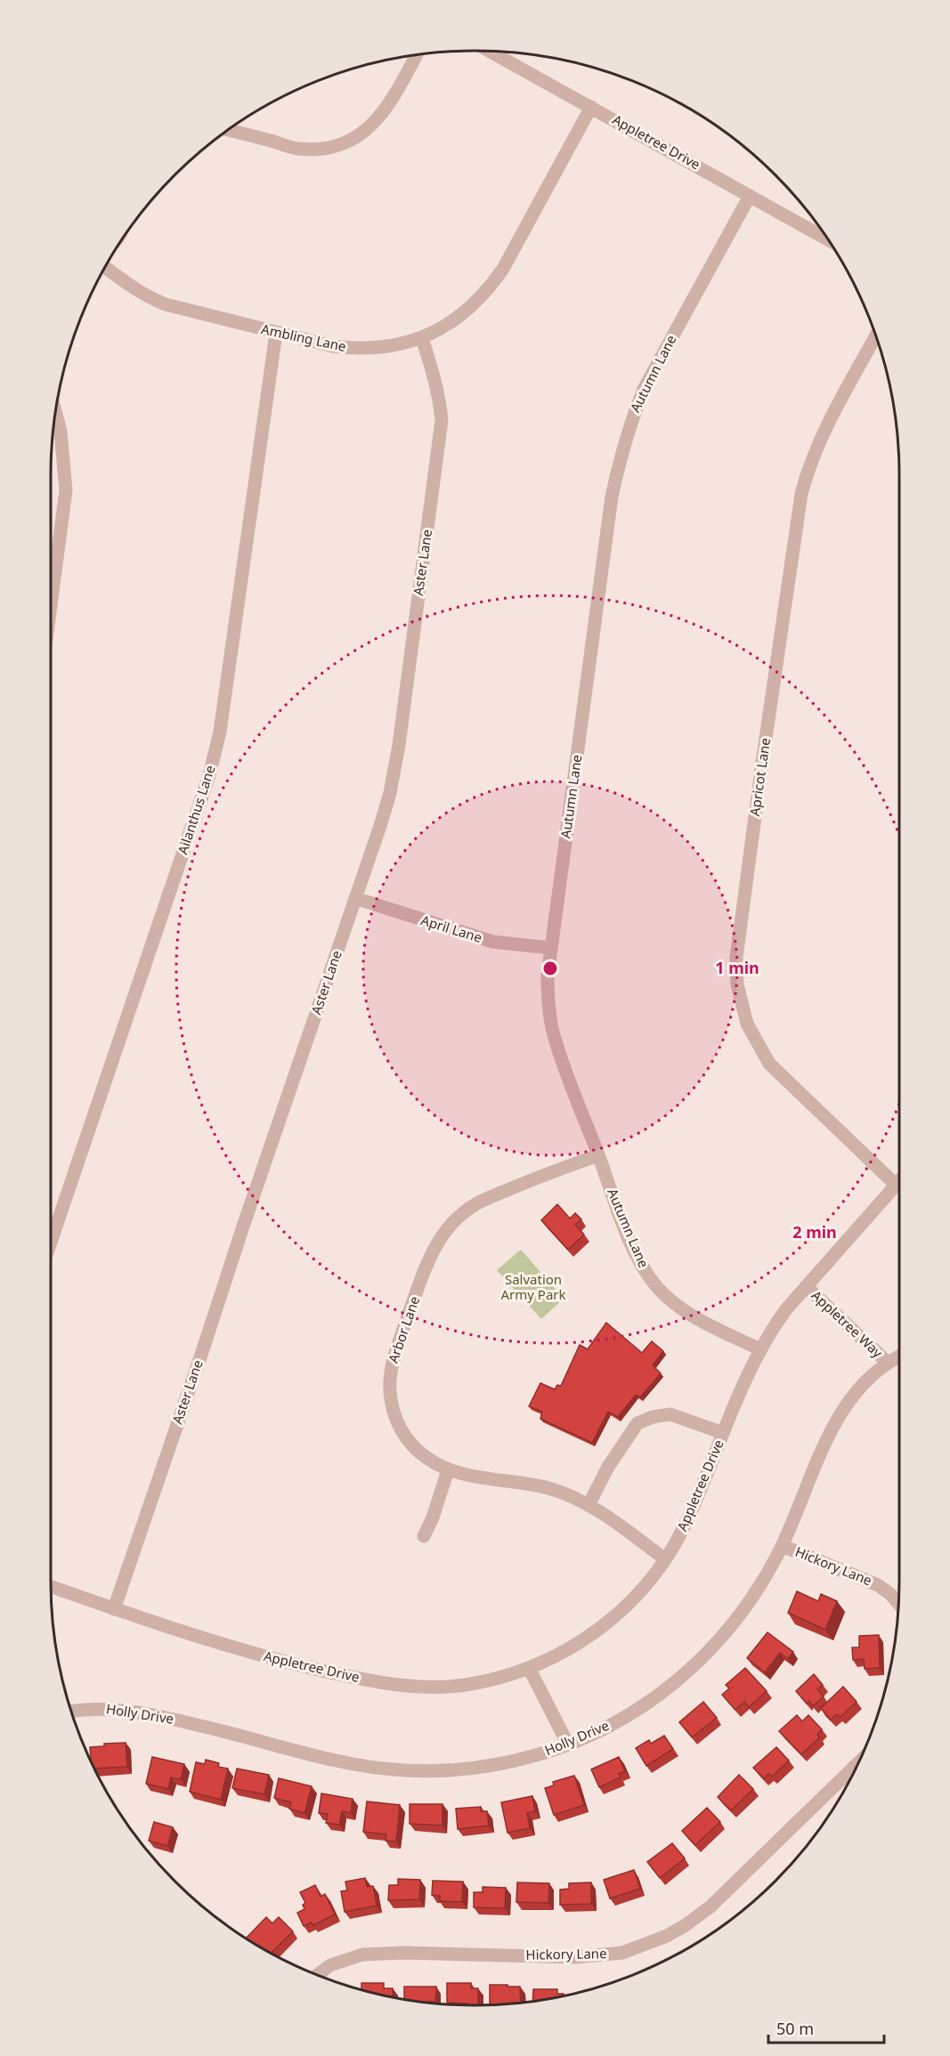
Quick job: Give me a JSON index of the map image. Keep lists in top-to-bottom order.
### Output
{
  "streets": {
    "street": [
      "Appletree Drive",
      "Ambling Lane",
      "Autumn Lane",
      "Aster Lane",
      "Apricot Lane",
      "Ailanthus Lane",
      "April Lane",
      "Appletree Way",
      "Arbor Lane",
      "Hickory Lane",
      "Holly Drive"
    ]
  },
  "crossings": [
    ["Appletree Drive", "Ambling Lane"],
    ["Appletree Drive", "Autumn Lane"],
    ["Appletree Drive", "Aster Lane"],
    ["Appletree Drive", "Apricot Lane"],
    ["Appletree Drive", "Appletree Way"],
    ["Appletree Drive", "Arbor Lane"],
    ["Ambling Lane", "Aster Lane"],
    ["Ambling Lane", "Ailanthus Lane"],
    ["Autumn Lane", "April Lane"],
    ["Autumn Lane", "Arbor Lane"],
    ["Aster Lane", "April Lane"],
    ["Appletree Way", "Holly Drive"],
    ["Hickory Lane", "Holly Drive"]
  ],
  "parks": ["Salvation Army Park"],
  "scale_bar": "50 m",
  "rings": ["1 min", "2 min"]
}
